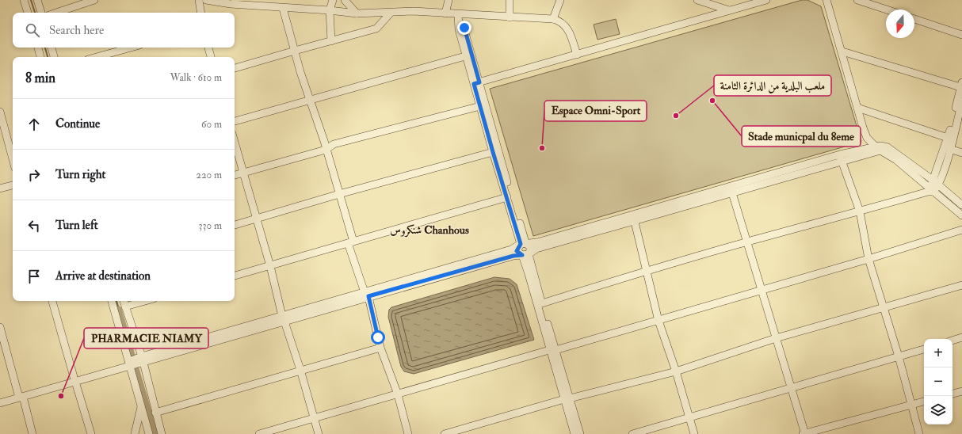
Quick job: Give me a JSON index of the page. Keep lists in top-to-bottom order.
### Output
{
  "districts": ["شنكروس Chanhous"],
  "places": [
    "Stade municpal du 8eme",
    "ملعب البلدية من الدائرة الثامنة",
    "Espace Omni-Sport",
    "PHARMACIE NIAMY"
  ],
  "north": "bottom",
  "page": {
    "search": "Search here",
    "heading": ["8 min", "Walk · 610 m"],
    "list": [
      ["Continue", "60 m"],
      ["Turn right", "220 m"],
      ["Turn left", "330 m"],
      "Arrive at destination"
    ],
    "map_buttons": ["+", "−"]
  }
}
